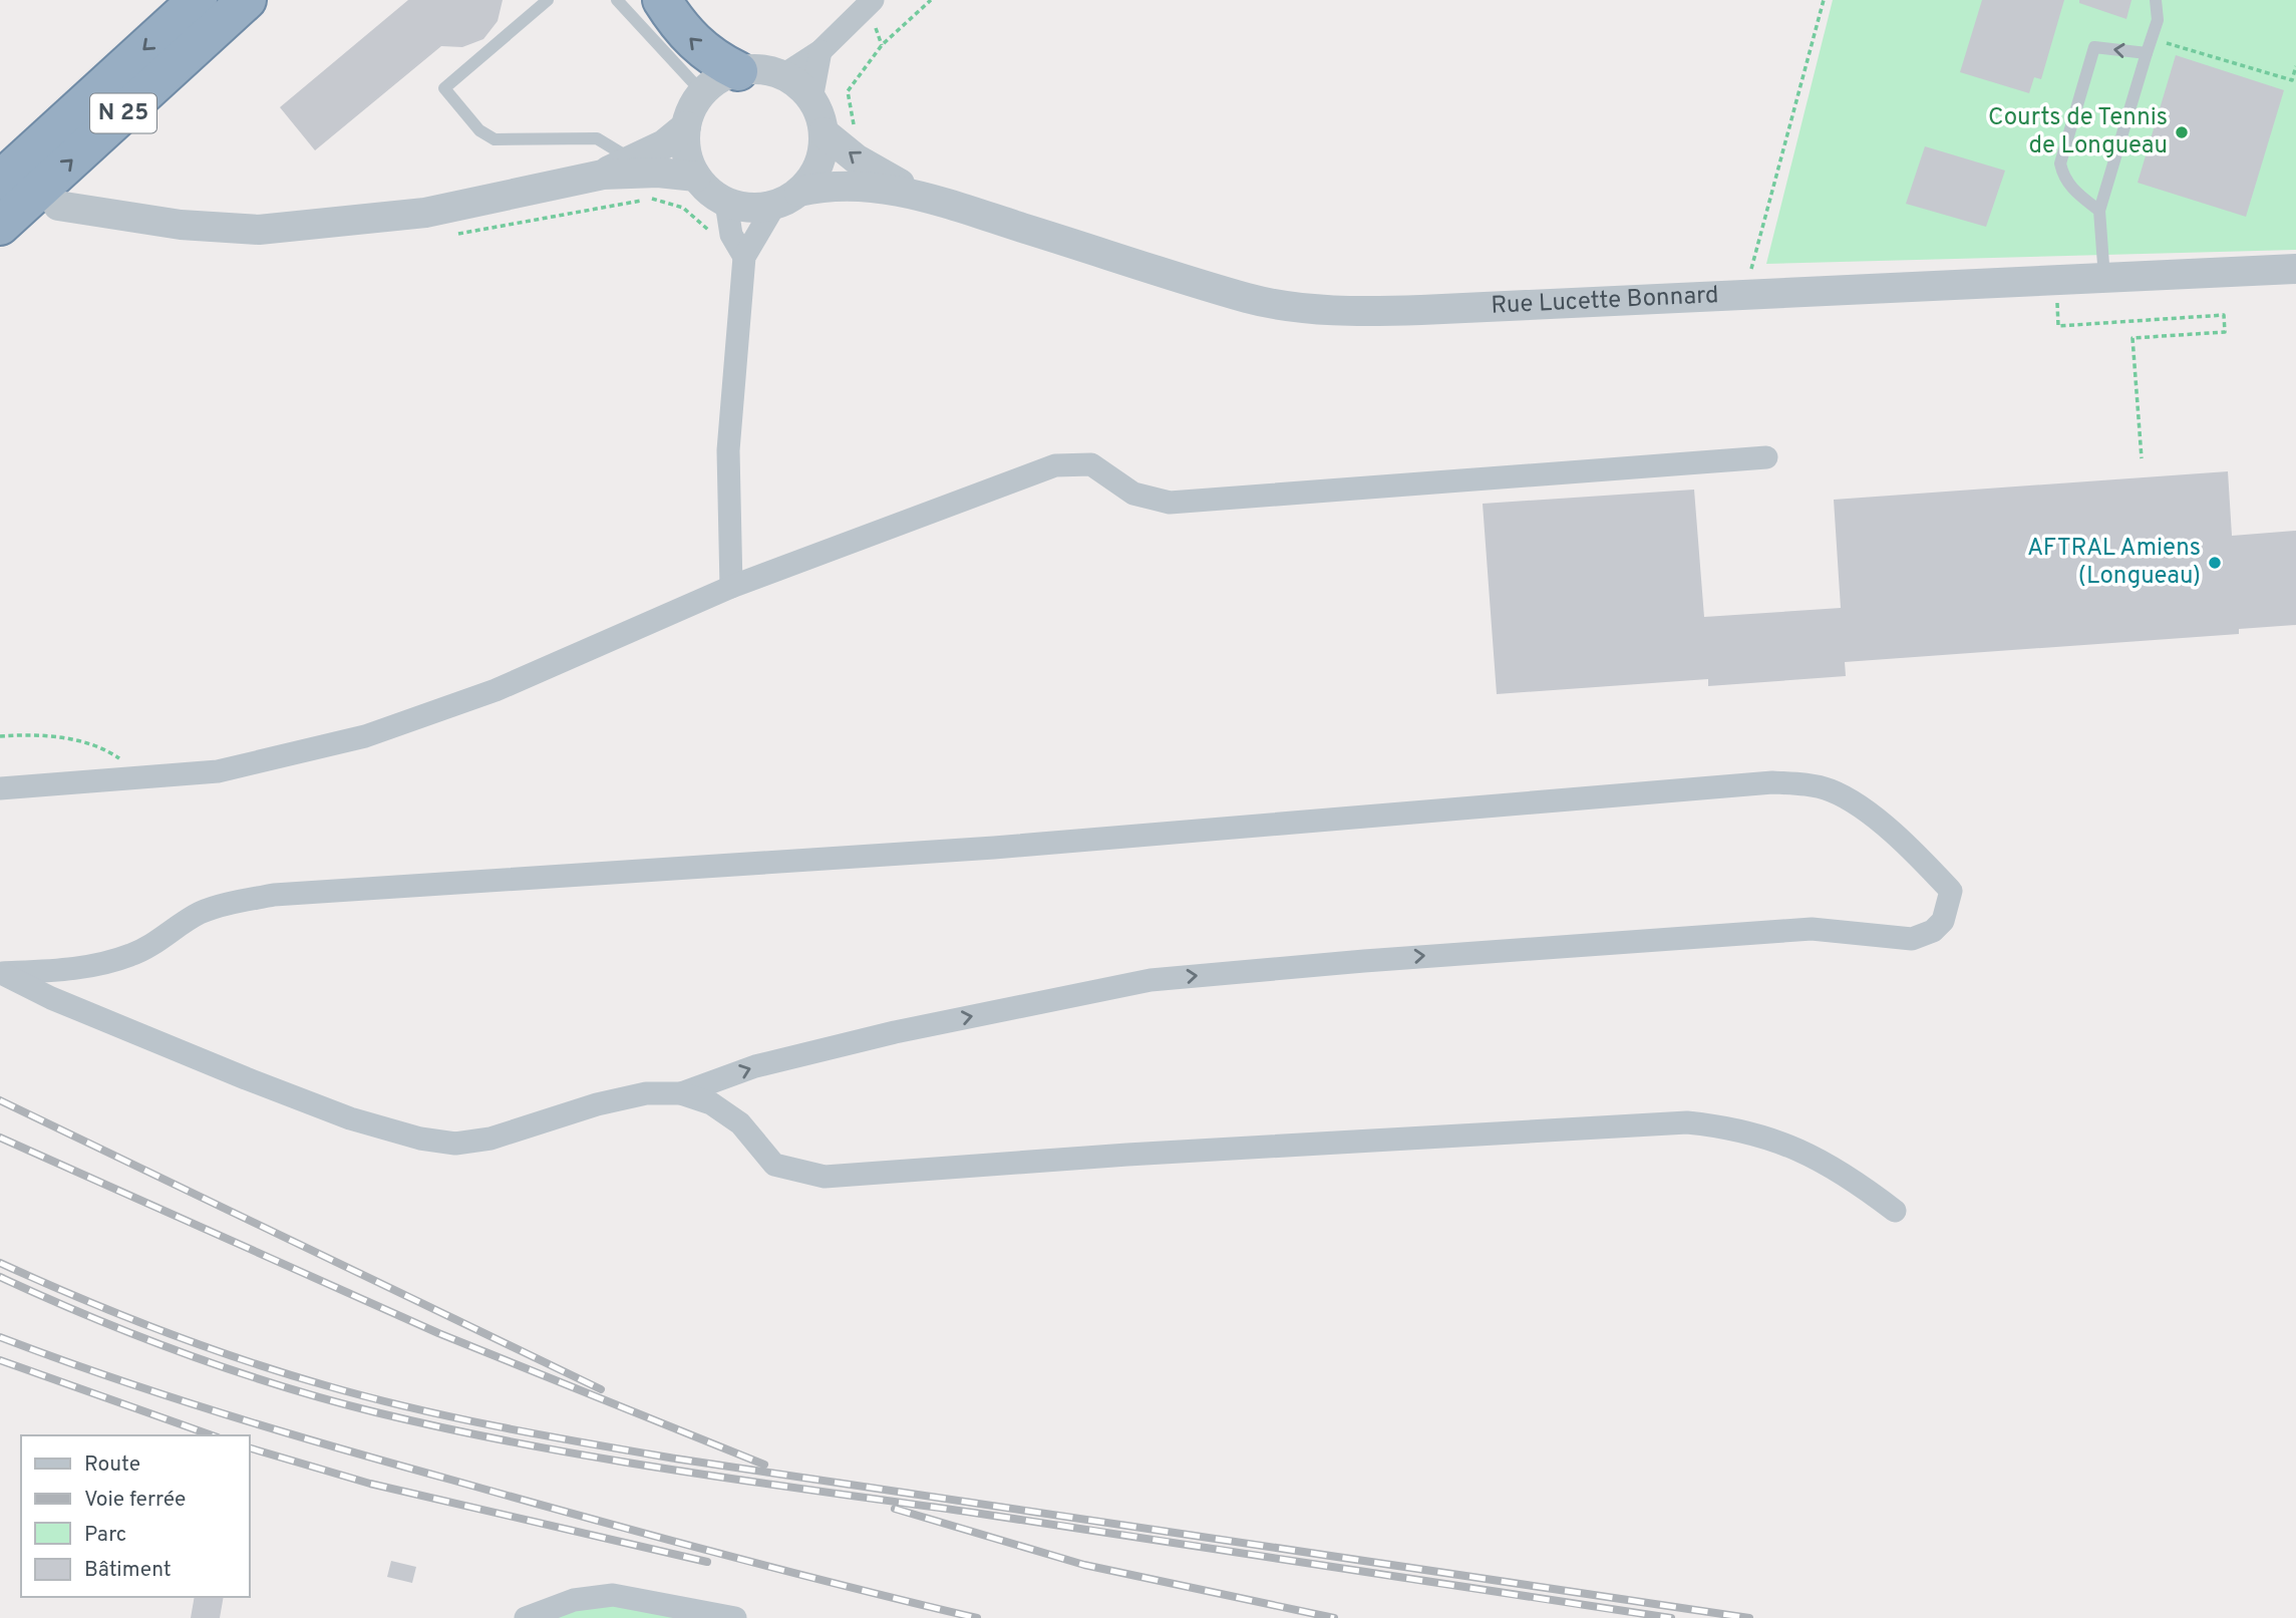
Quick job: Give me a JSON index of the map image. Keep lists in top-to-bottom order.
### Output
{
  "streets": {
    "highway": ["N 25"],
    "street": ["Rue Lucette Bonnard"]
  },
  "places": ["Courts de Tennis de Longueau", "AFTRAL Amiens (Longueau)"],
  "legend": [
    "Route",
    "Voie ferrée",
    "Parc",
    "Bâtiment"
  ]
}
